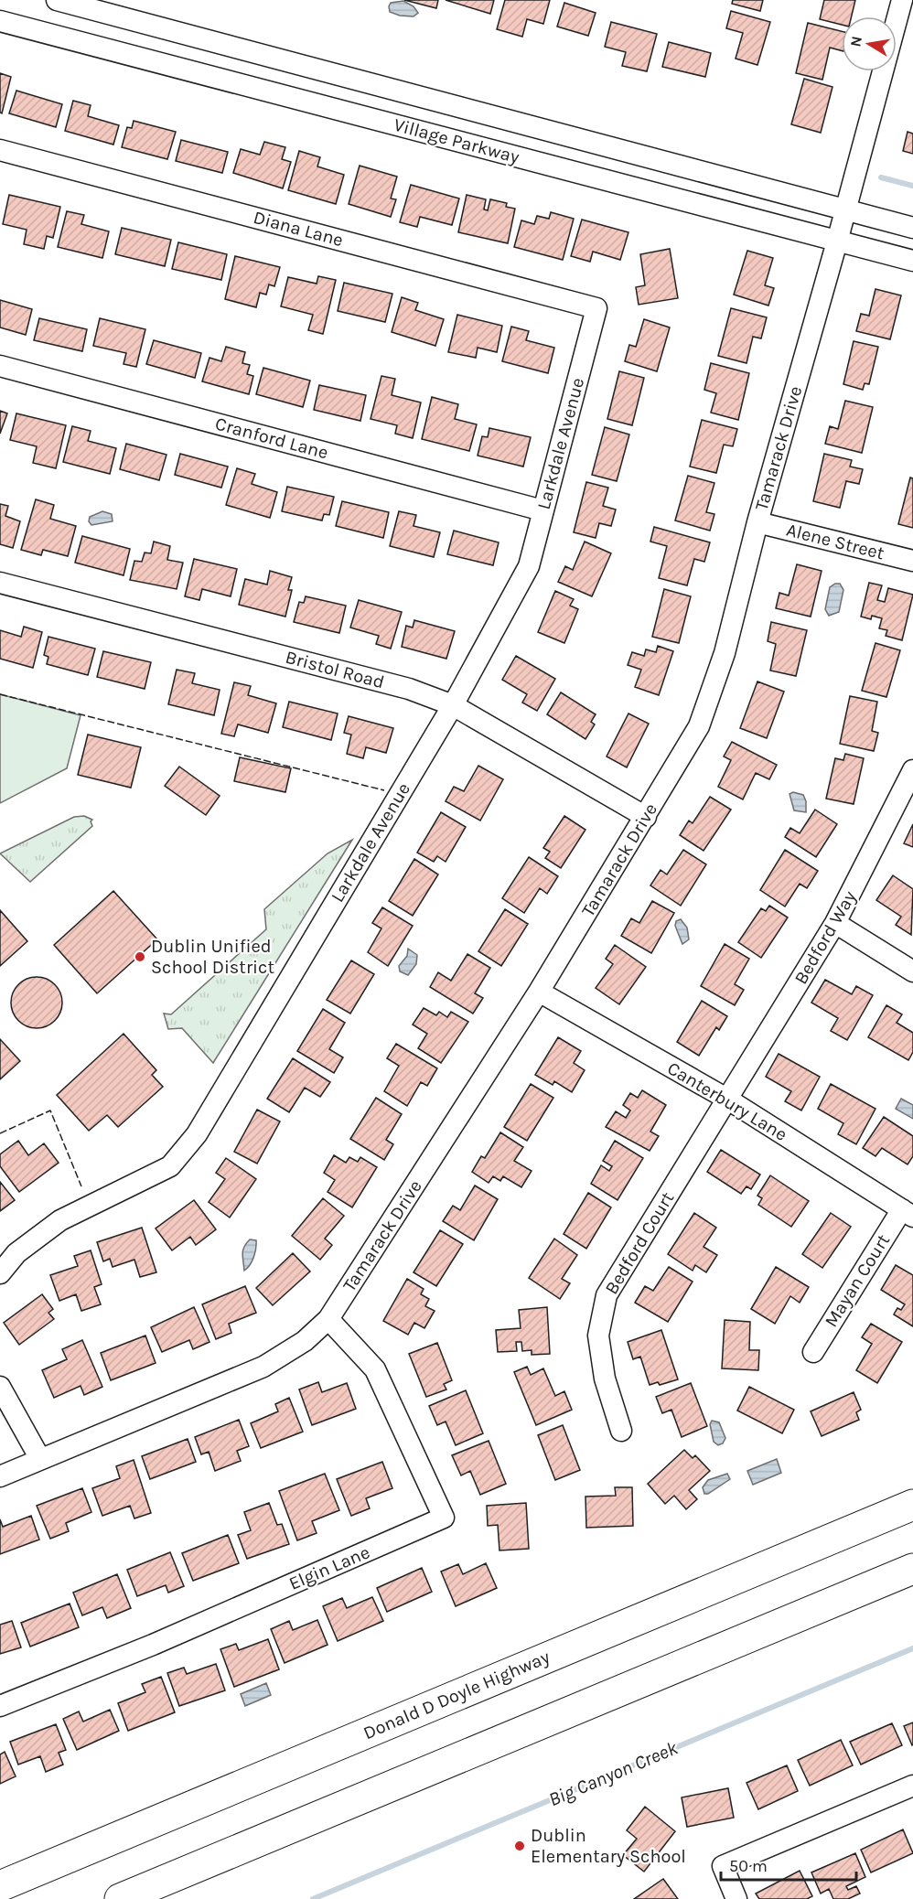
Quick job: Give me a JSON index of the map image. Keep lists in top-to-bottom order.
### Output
{
  "streets": {
    "highway": ["Donald D Doyle Highway"],
    "street": [
      "Village Parkway",
      "Diana Lane",
      "Cranford Lane",
      "Larkdale Avenue",
      "Tamarack Drive",
      "Alene Street",
      "Bristol Road",
      "Bedford Way",
      "Canterbury Lane",
      "Bedford Court",
      "Mayan Court",
      "Elgin Lane"
    ]
  },
  "crossings": [
    ["Village Parkway", "Tamarack Drive"],
    ["Diana Lane", "Larkdale Avenue"],
    ["Cranford Lane", "Larkdale Avenue"],
    ["Larkdale Avenue", "Bristol Road"],
    ["Tamarack Drive", "Alene Street"],
    ["Tamarack Drive", "Bristol Road"],
    ["Tamarack Drive", "Canterbury Lane"],
    ["Tamarack Drive", "Elgin Lane"],
    ["Bedford Way", "Canterbury Lane"],
    ["Bedford Way", "Bedford Court"],
    ["Canterbury Lane", "Bedford Court"],
    ["Canterbury Lane", "Mayan Court"]
  ],
  "water": ["Big Canyon Creek"],
  "places": ["Dublin Unified School District", "Dublin Elementary School"],
  "scale_bar": "50 m",
  "north": "left"
}
